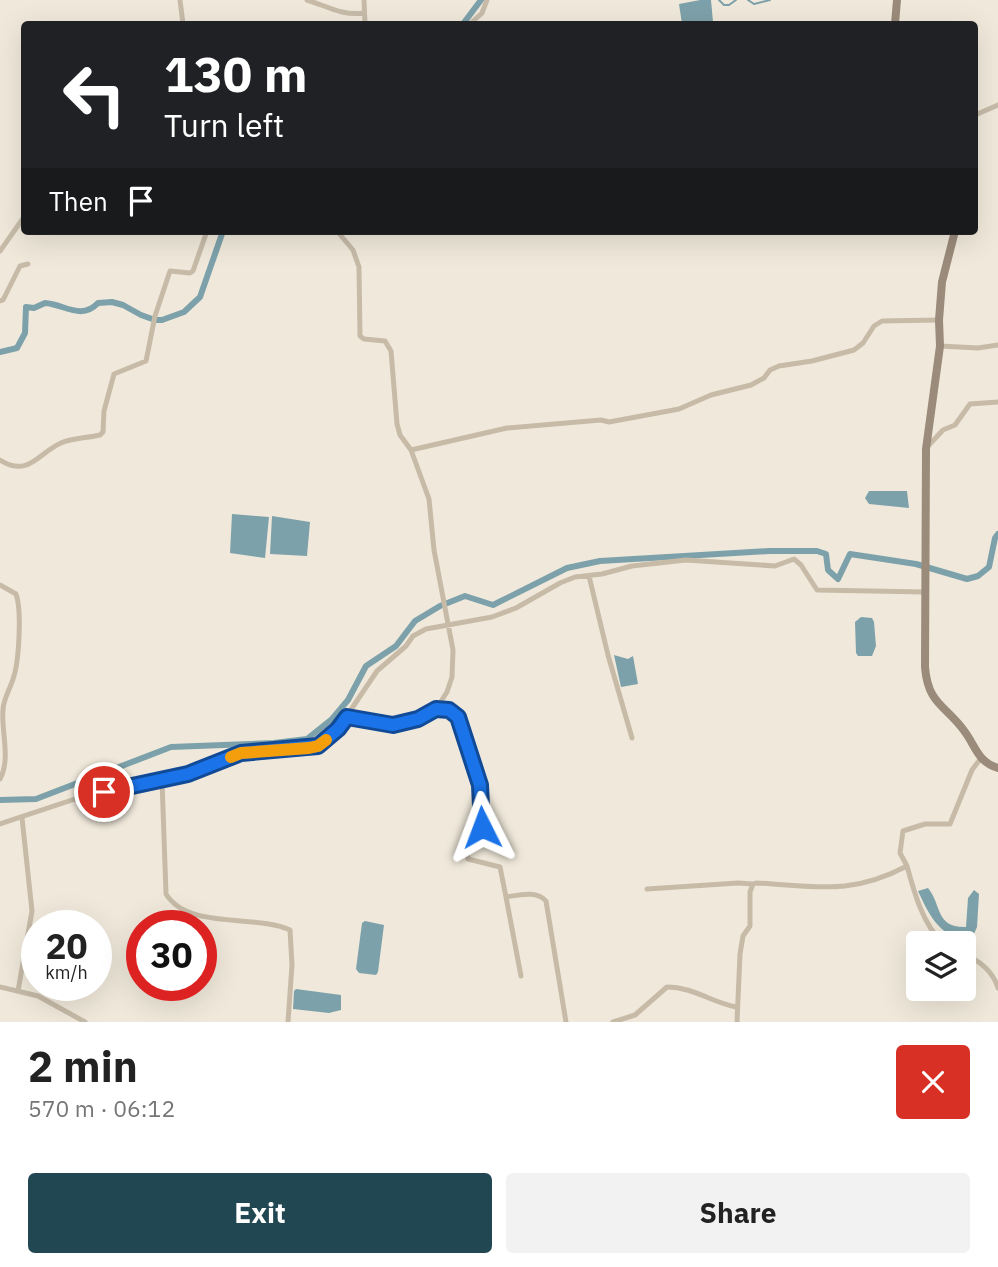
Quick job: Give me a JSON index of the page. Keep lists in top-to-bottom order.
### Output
{
  "page": {
    "turn": ["130 m", "Turn left"],
    "then": "Then",
    "speed": "20 km/h",
    "limit": "30",
    "heading": ["2 min", "570 m · 06:12"],
    "buttons": ["Exit", "Share"]
  }
}
